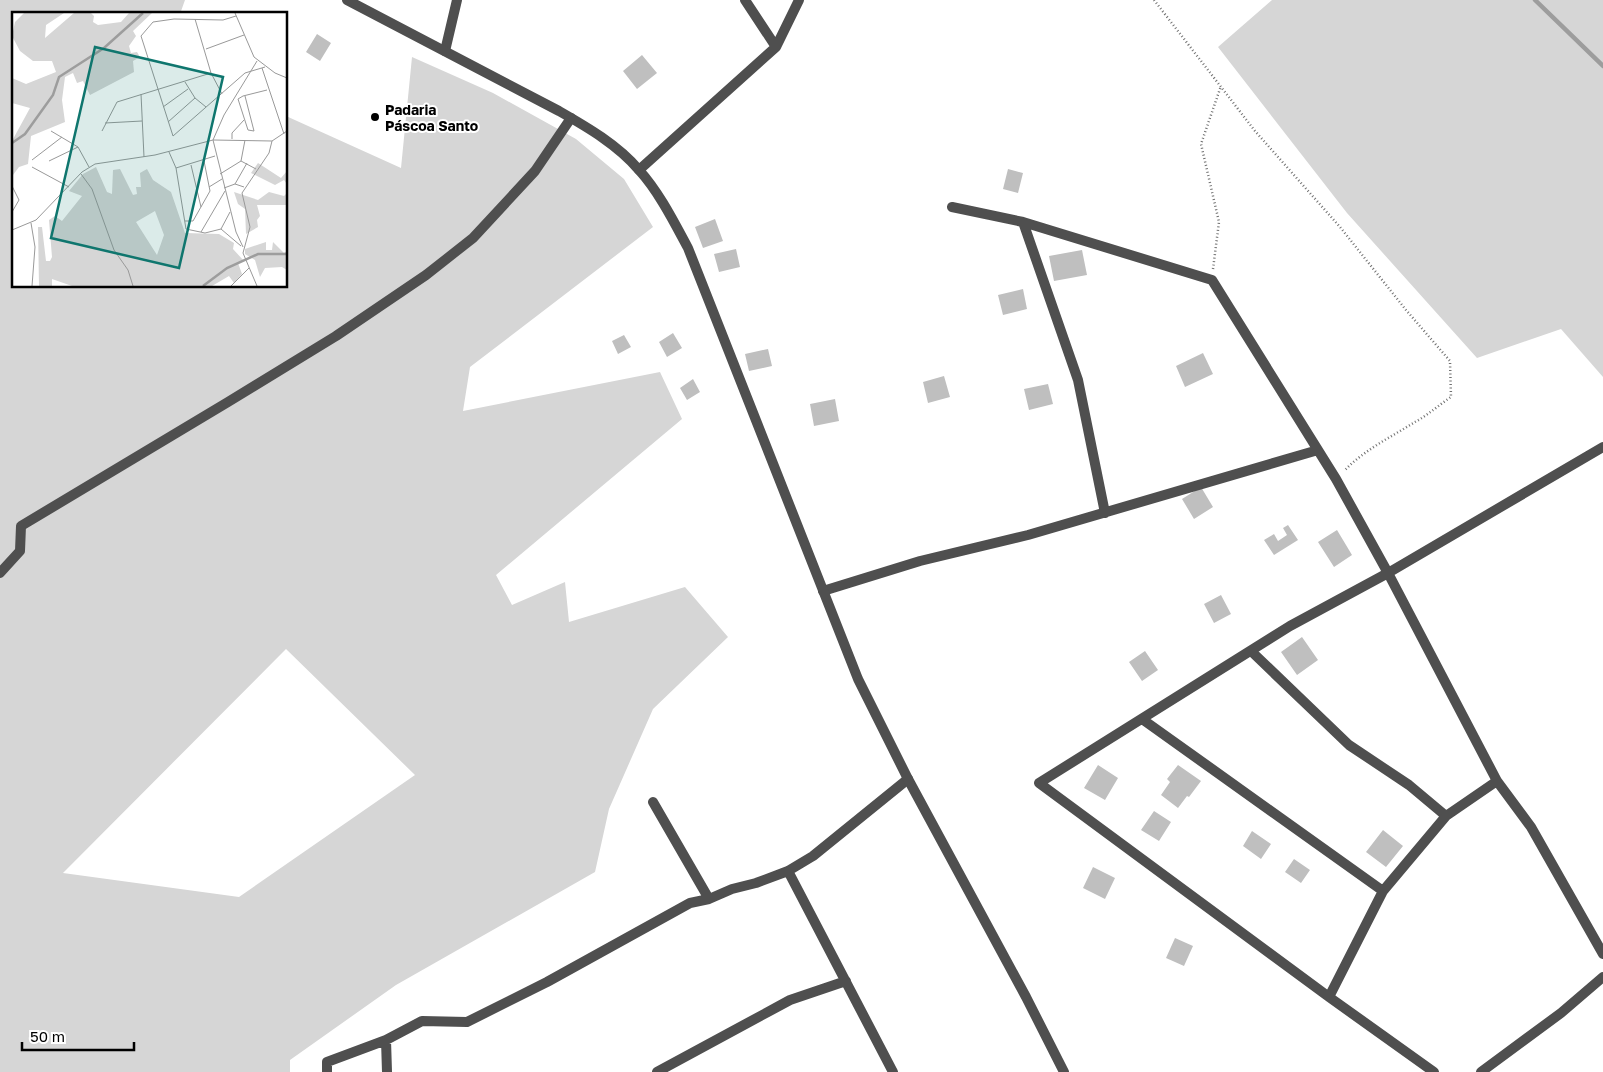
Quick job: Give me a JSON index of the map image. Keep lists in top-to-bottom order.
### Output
{
  "places": ["Padaria Páscoa Santo"],
  "scale_bar": "50 m"
}
